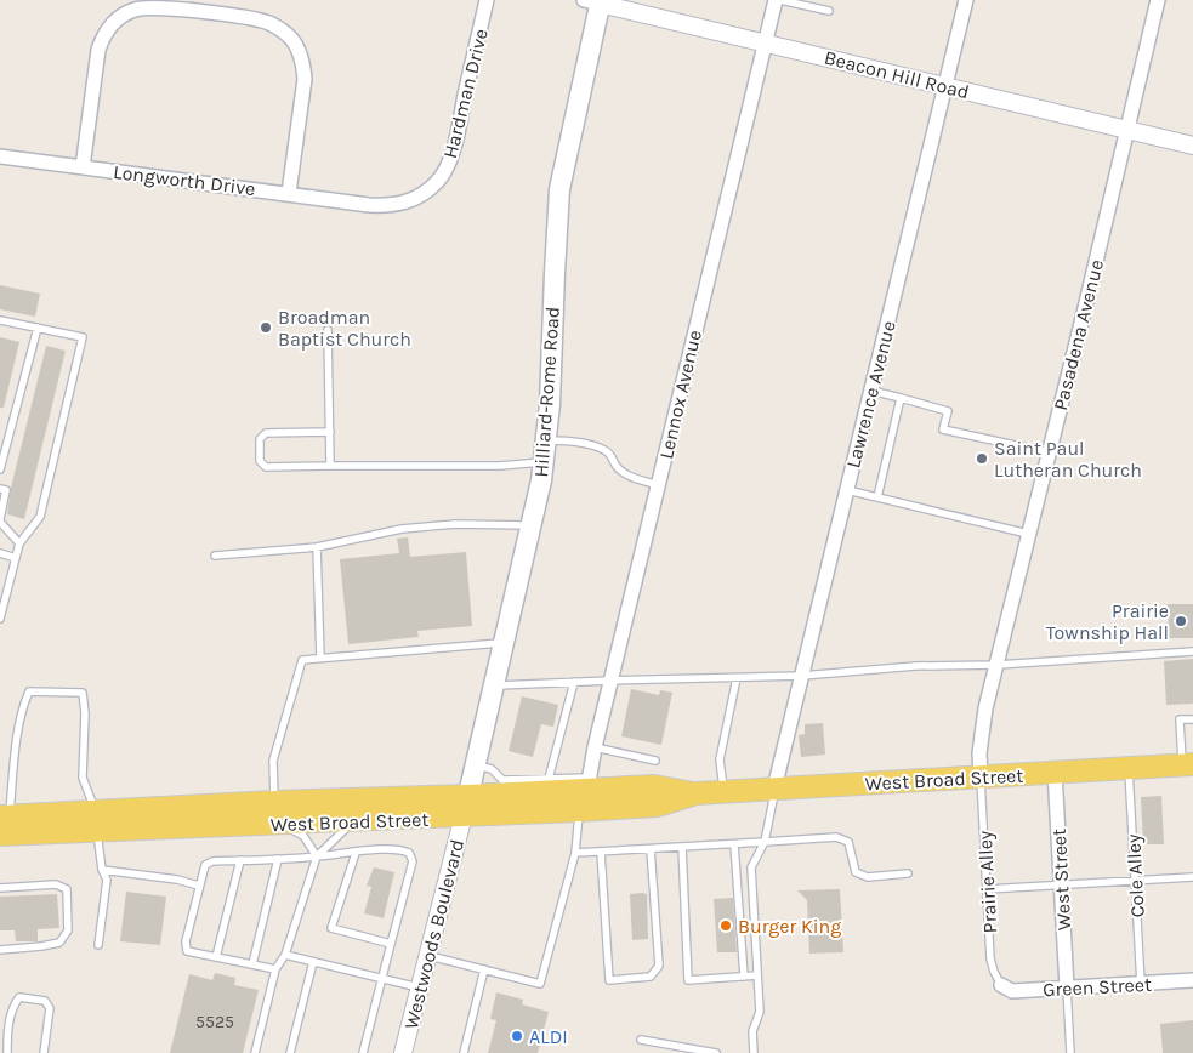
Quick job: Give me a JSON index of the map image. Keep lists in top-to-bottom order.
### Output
{
  "streets": {
    "main road": ["Hilliard-Rome Road", "West Broad Street"],
    "street": [
      "Beacon Hill Road",
      "Hardman Drive",
      "Longworth Drive",
      "Pasadena Avenue",
      "Lennox Avenue",
      "Lawrence Avenue",
      "West Street",
      "Westwoods Boulevard",
      "Green Street"
    ],
    "lane": ["Cole Alley", "Prairie Alley"]
  },
  "crossings": [
    ["Beacon Hill Road", "Pasadena Avenue"],
    ["Beacon Hill Road", "Hilliard-Rome Road"],
    ["Beacon Hill Road", "Lennox Avenue"],
    ["Beacon Hill Road", "Lawrence Avenue"],
    ["Hardman Drive", "Longworth Drive"],
    ["Pasadena Avenue", "West Broad Street"],
    ["Pasadena Avenue", "Prairie Alley"],
    ["Hilliard-Rome Road", "West Broad Street"],
    ["Hilliard-Rome Road", "Westwoods Boulevard"],
    ["Lennox Avenue", "West Broad Street"],
    ["Lawrence Avenue", "West Broad Street"],
    ["West Broad Street", "Cole Alley"],
    ["West Broad Street", "West Street"],
    ["West Broad Street", "Prairie Alley"],
    ["West Broad Street", "Westwoods Boulevard"],
    ["Cole Alley", "Green Street"],
    ["West Street", "Green Street"],
    ["Prairie Alley", "Green Street"]
  ],
  "places": [
    "Broadman Baptist Church",
    "Saint Paul Lutheran Church",
    "Prairie Township Hall",
    "Burger King",
    "ALDI"
  ],
  "house_numbers": ["5525"]
}
